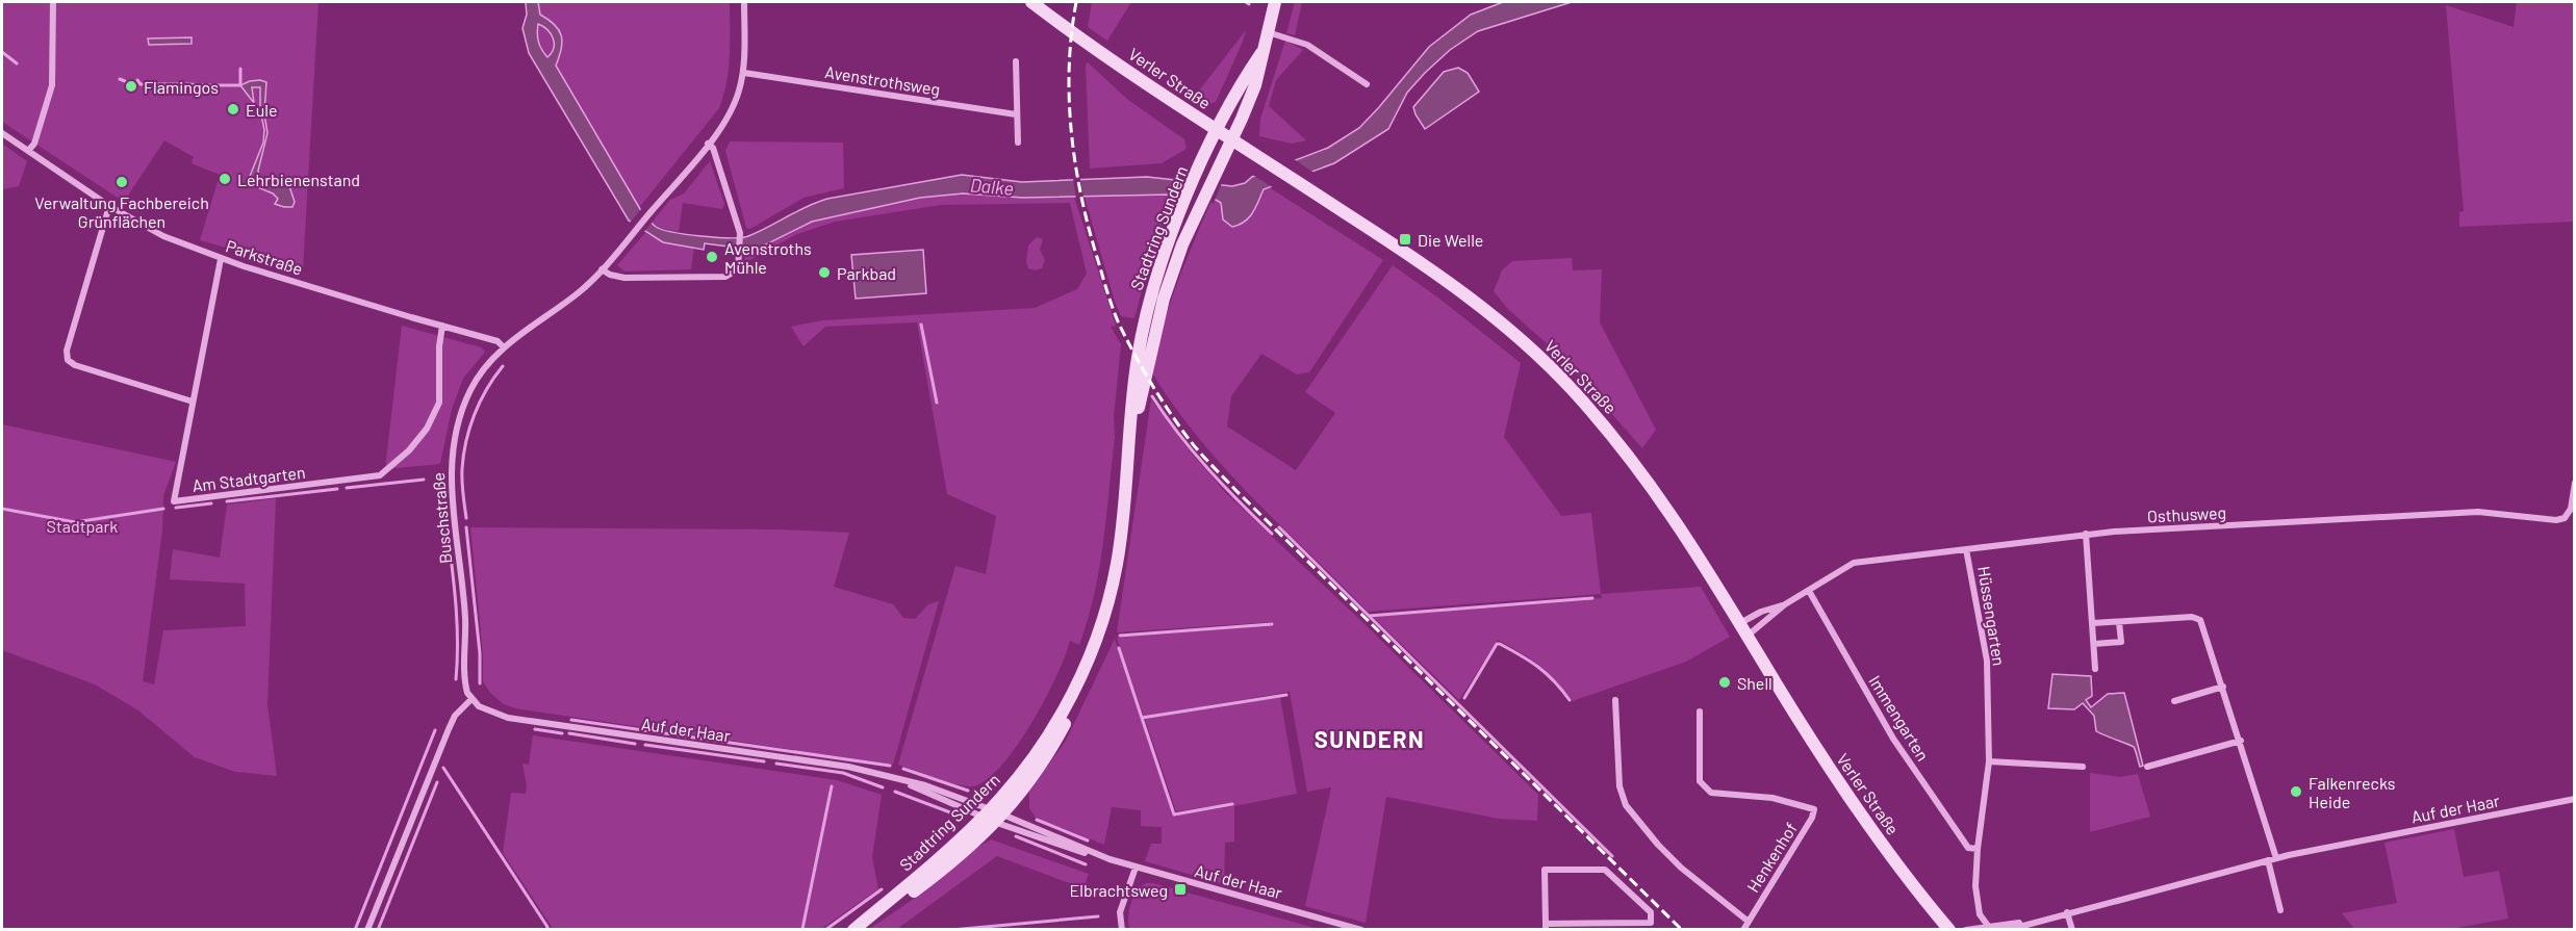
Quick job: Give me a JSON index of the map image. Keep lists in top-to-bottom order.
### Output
{
  "streets": {
    "main road": ["Verler Straße", "Stadtring Sundern"],
    "street": [
      "Avenstrothsweg",
      "Parkstraße",
      "Am Stadtgarten",
      "Osthusweg",
      "Buschstraße",
      "Hüssengarten",
      "Immengarten",
      "Auf der Haar",
      "Henkenhof"
    ]
  },
  "crossings": [
    ["Verler Straße", "Stadtring Sundern"],
    ["Verler Straße", "Osthusweg"],
    ["Avenstrothsweg", "Buschstraße"],
    ["Stadtring Sundern", "Auf der Haar"],
    ["Parkstraße", "Am Stadtgarten"],
    ["Parkstraße", "Buschstraße"],
    ["Osthusweg", "Hüssengarten"],
    ["Osthusweg", "Immengarten"],
    ["Buschstraße", "Auf der Haar"],
    ["Hüssengarten", "Immengarten"],
    ["Hüssengarten", "Auf der Haar"]
  ],
  "districts": ["SUNDERN"],
  "water": ["Dalke"],
  "parks": ["Stadtpark"],
  "places": {
    "other": [
      "Flamingos",
      "Eule",
      "Lehrbienenstand",
      "Verwaltung Fachbereich Grünflächen",
      "Avenstroths Mühle",
      "Parkbad",
      "Shell",
      "Falkenrecks Heide"
    ],
    "transit": ["Die Welle", "Elbrachtsweg"]
  }
}
